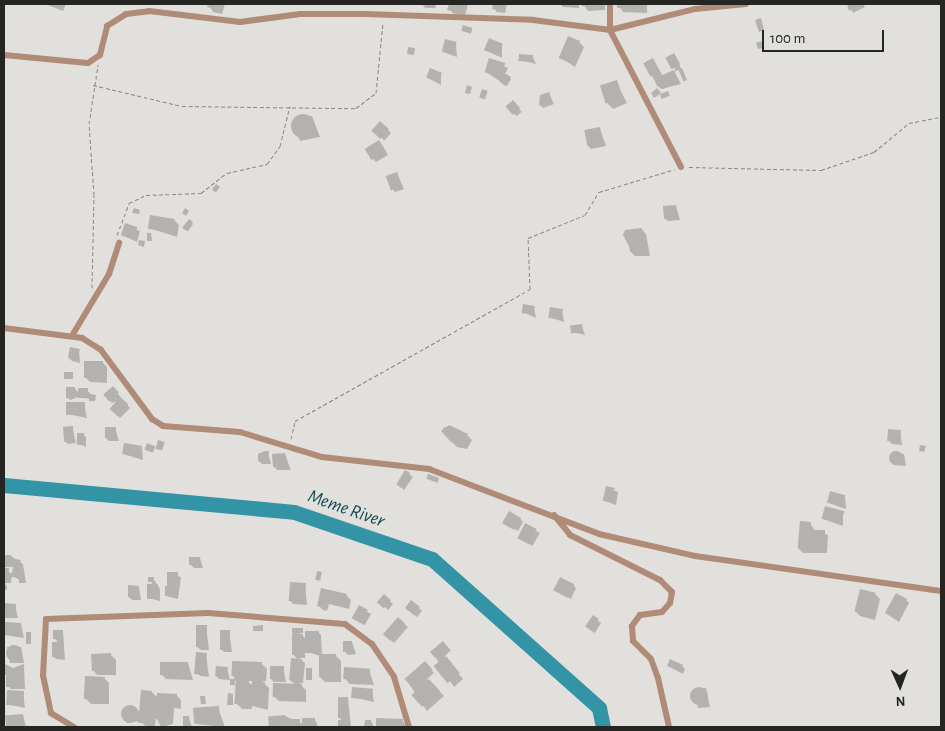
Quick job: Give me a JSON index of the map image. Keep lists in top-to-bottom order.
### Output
{
  "water": ["Meme River"],
  "scale_bar": "100 m",
  "north": "bottom"
}
